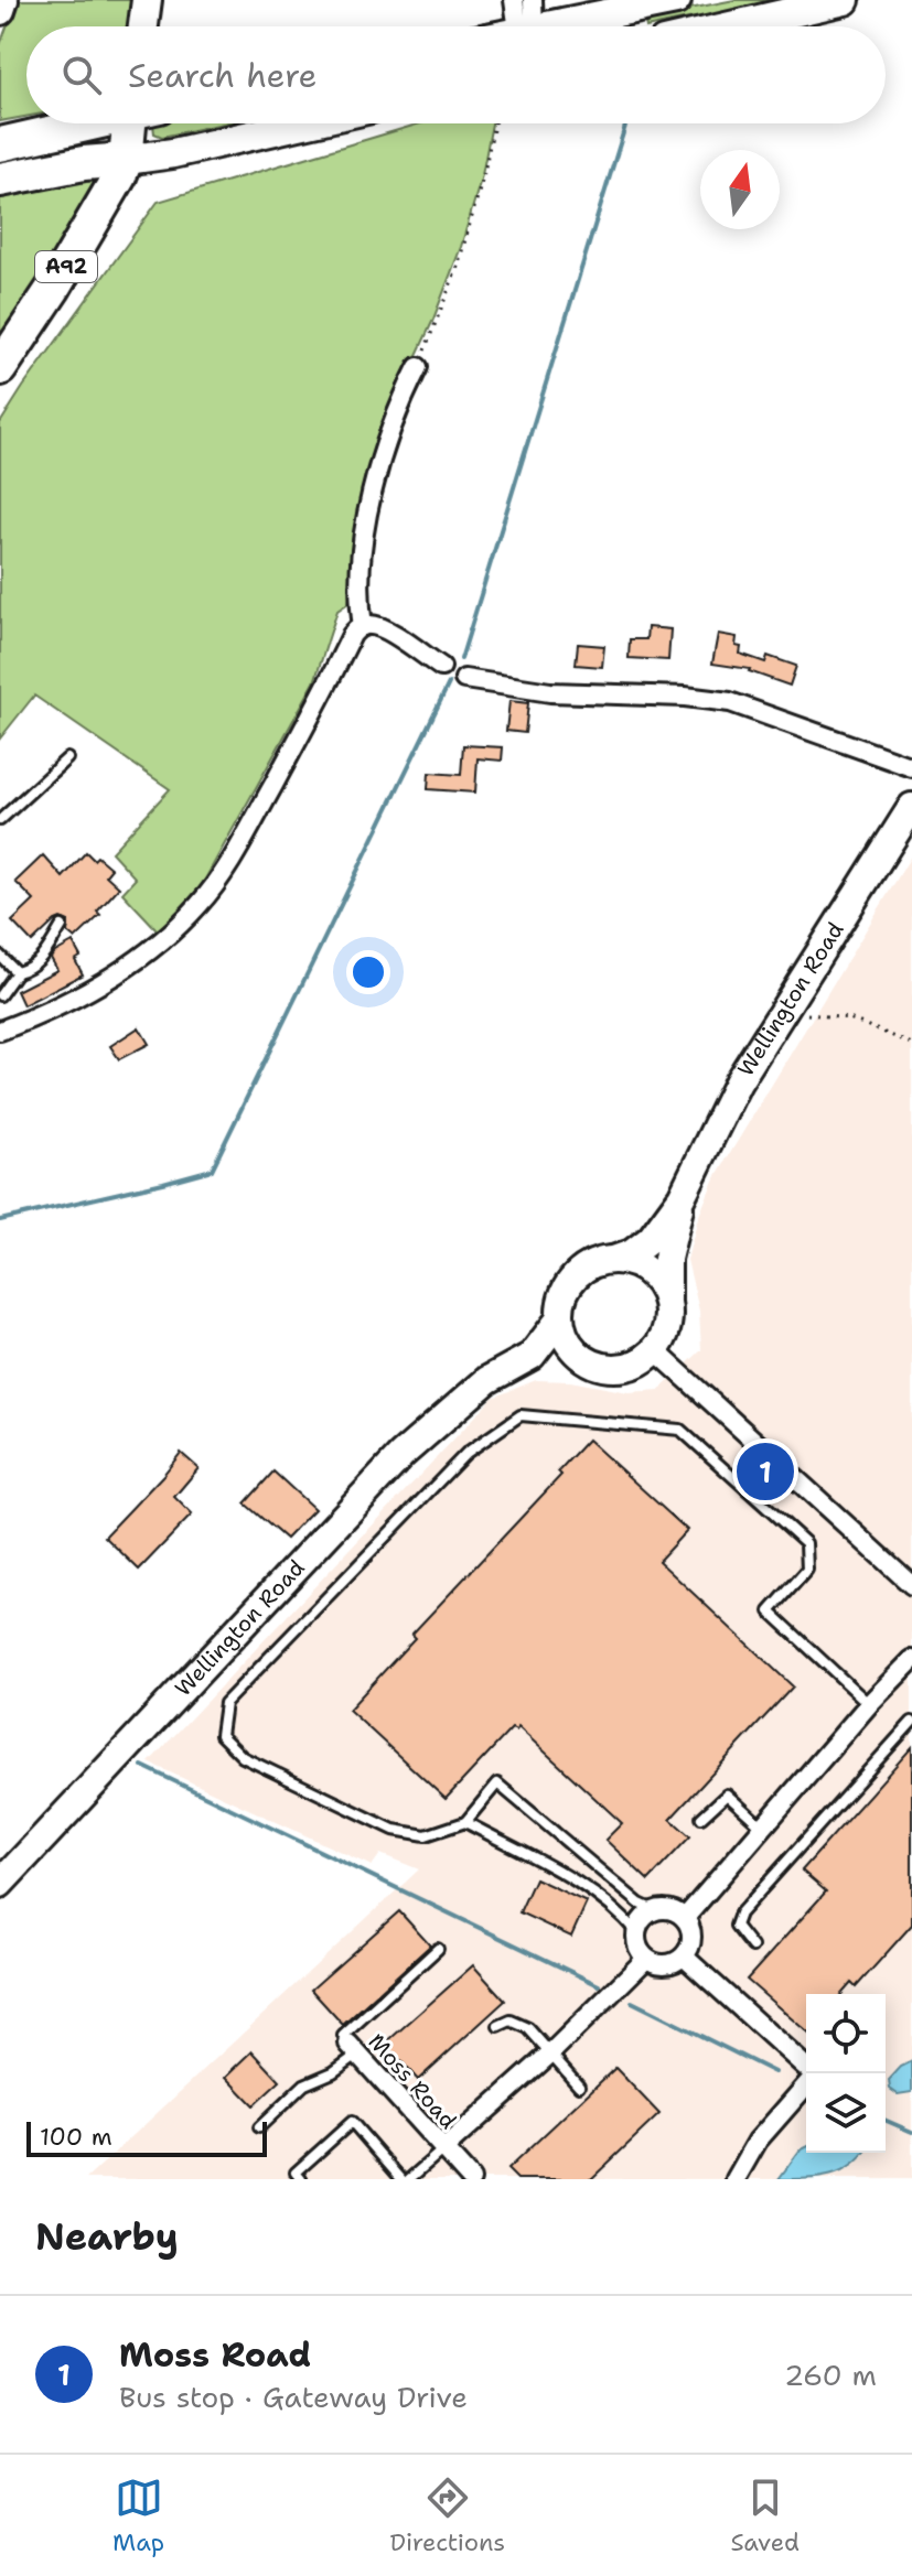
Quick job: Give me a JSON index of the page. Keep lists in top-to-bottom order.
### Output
{
  "streets": {
    "highway": ["A92"],
    "street": ["Wellington Road", "Moss Road"]
  },
  "scale_bar": "100 m",
  "north": "top",
  "page": {
    "search": "Search here",
    "pins": "1",
    "scale": "100 m",
    "heading": "Nearby",
    "list": [
      {
        "mark": "1",
        "name": "Moss Road",
        "note": "Bus stop · Gateway Drive",
        "value": "260 m"
      }
    ],
    "nav": ["Map", "Directions", "Saved"]
  }
}
